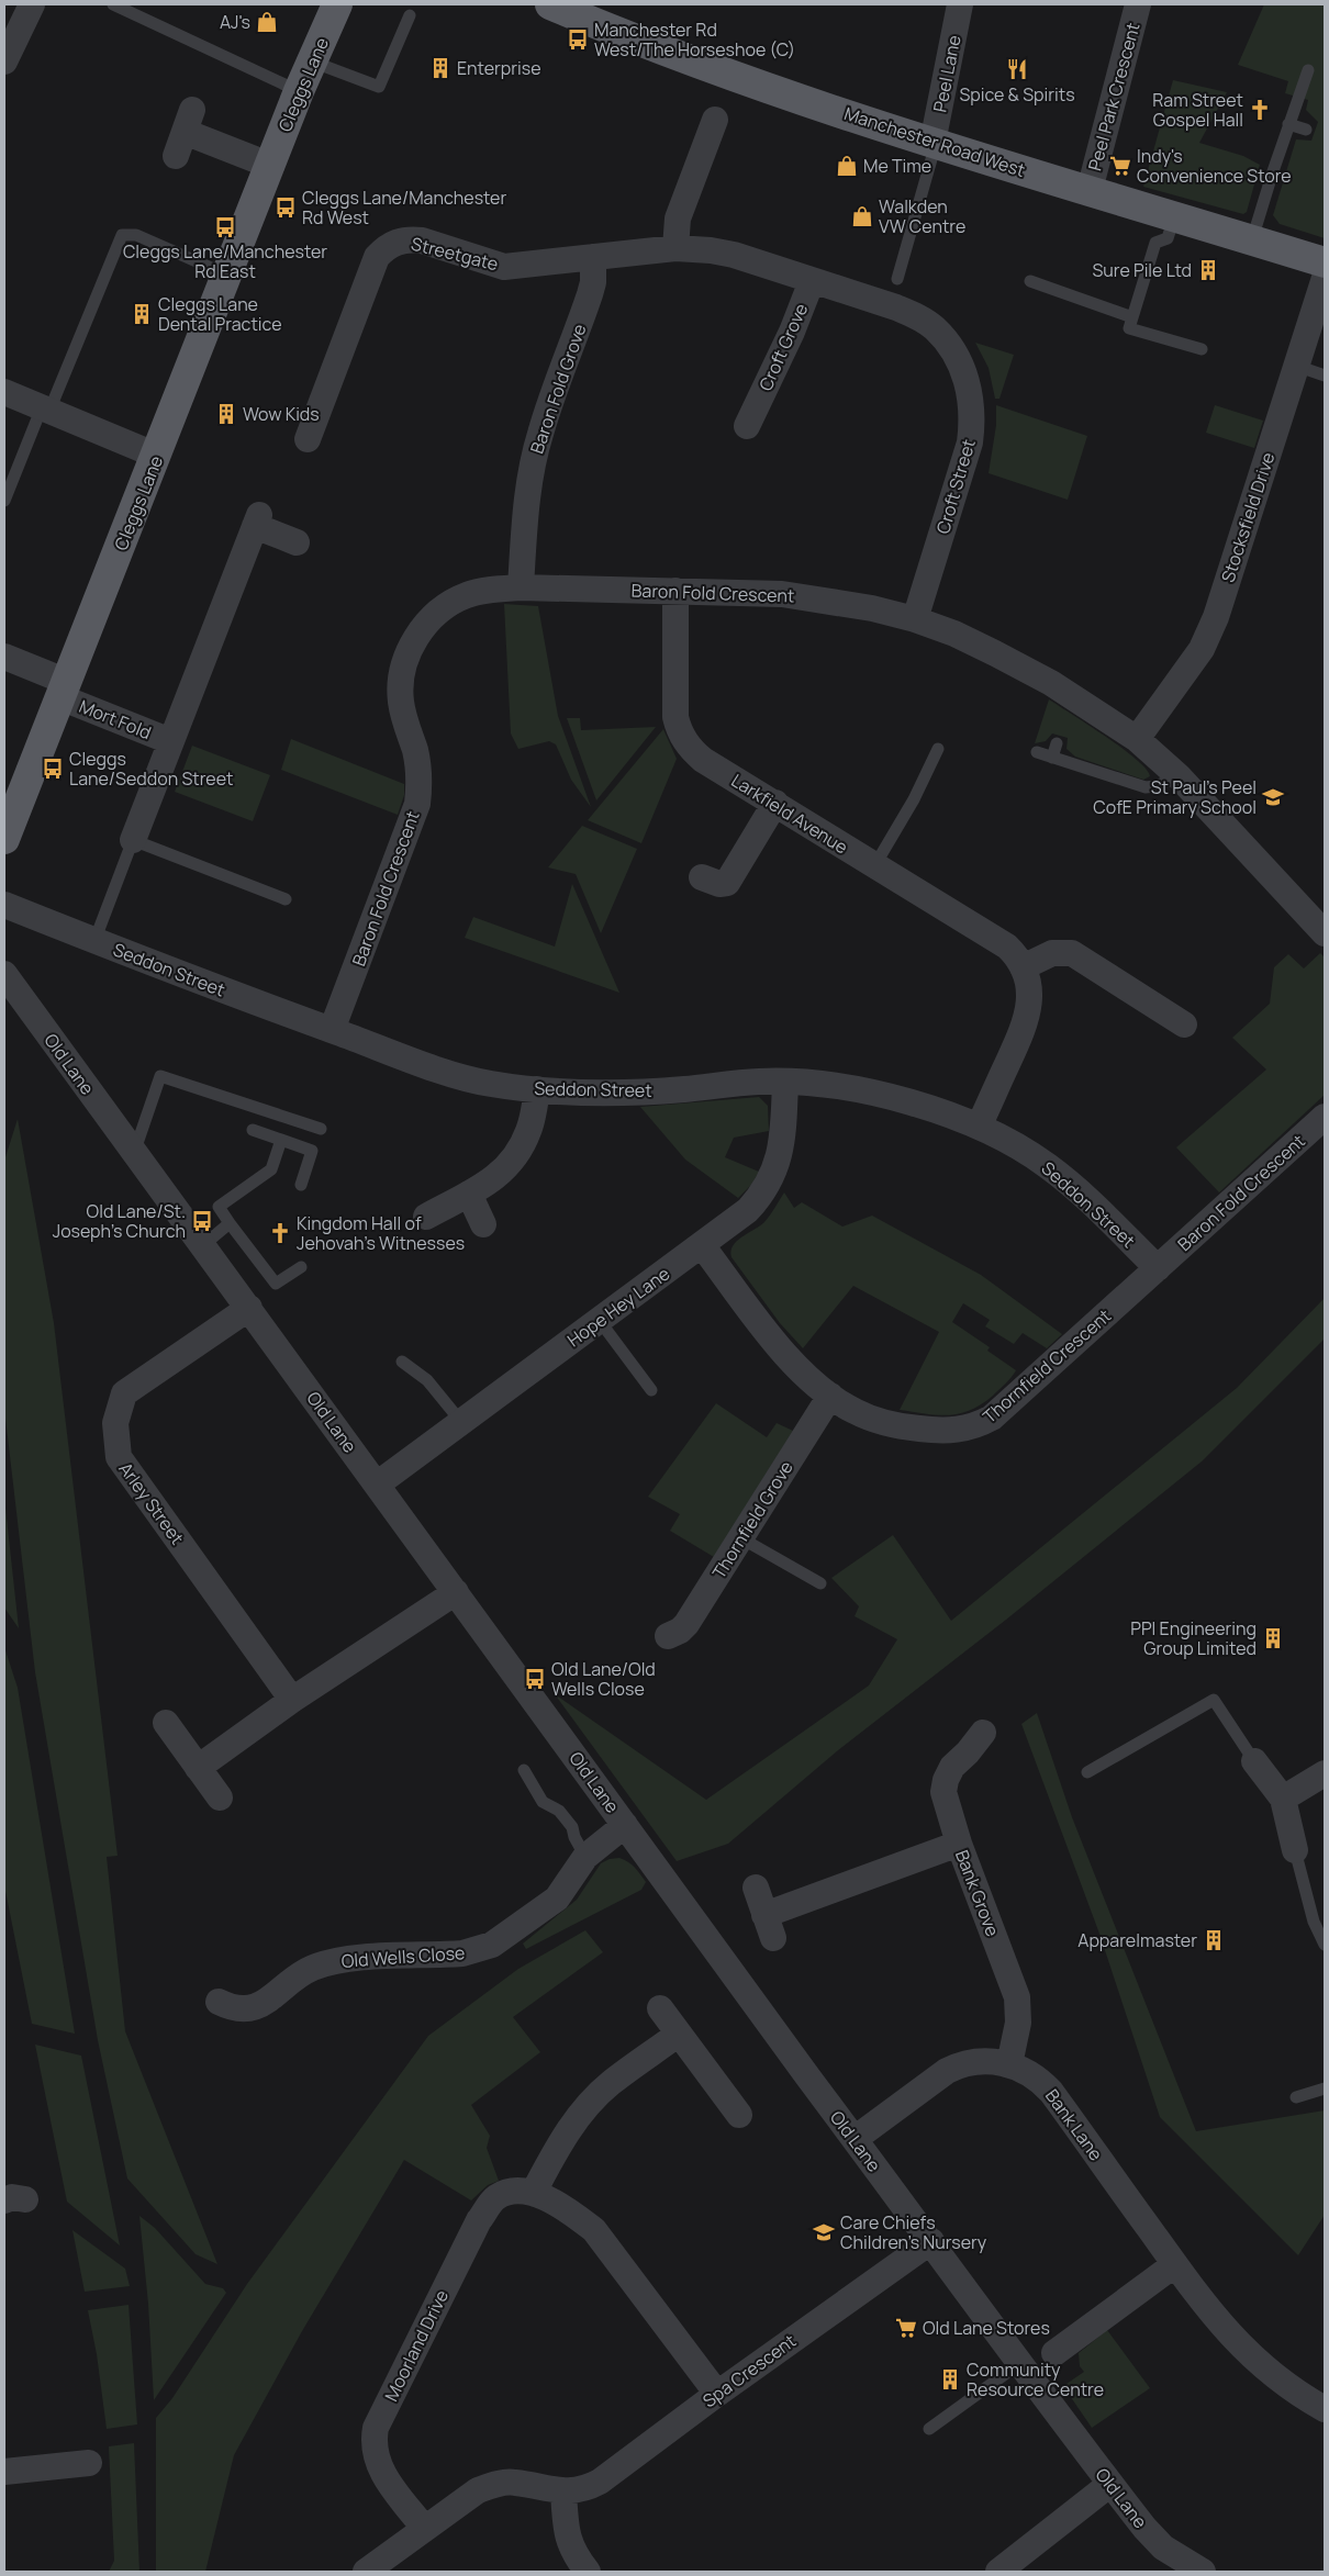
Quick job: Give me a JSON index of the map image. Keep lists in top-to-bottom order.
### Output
{
  "streets": {
    "main road": ["Cleggs Lane", "Manchester Road West"],
    "street": [
      "Peel Lane",
      "Peel Park Crescent",
      "Streetgate",
      "Croft Grove",
      "Baron Fold Grove",
      "Croft Street",
      "Stocksfield Drive",
      "Baron Fold Crescent",
      "Mort Fold",
      "Larkfield Avenue",
      "Seddon Street",
      "Old Lane",
      "Hope Hey Lane",
      "Thornfield Crescent",
      "Arley Street",
      "Thornfield Grove",
      "Bank Grove",
      "Old Wells Close",
      "Bank Lane",
      "Moorland Drive",
      "Spa Crescent"
    ]
  },
  "crossings": [
    ["Peel Lane", "Manchester Road West"],
    ["Cleggs Lane", "Mort Fold"],
    ["Peel Park Crescent", "Manchester Road West"],
    ["Streetgate", "Croft Grove"],
    ["Streetgate", "Baron Fold Grove"],
    ["Streetgate", "Croft Street"],
    ["Croft Grove", "Croft Street"],
    ["Baron Fold Grove", "Baron Fold Crescent"],
    ["Croft Street", "Baron Fold Crescent"],
    ["Stocksfield Drive", "Baron Fold Crescent"],
    ["Baron Fold Crescent", "Larkfield Avenue"],
    ["Baron Fold Crescent", "Seddon Street"],
    ["Baron Fold Crescent", "Thornfield Crescent"],
    ["Larkfield Avenue", "Seddon Street"],
    ["Seddon Street", "Hope Hey Lane"],
    ["Seddon Street", "Thornfield Crescent"],
    ["Old Lane", "Hope Hey Lane"],
    ["Old Lane", "Arley Street"],
    ["Old Lane", "Old Wells Close"],
    ["Old Lane", "Bank Lane"],
    ["Old Lane", "Spa Crescent"],
    ["Hope Hey Lane", "Thornfield Crescent"],
    ["Thornfield Crescent", "Thornfield Grove"],
    ["Bank Grove", "Bank Lane"],
    ["Moorland Drive", "Spa Crescent"]
  ],
  "places": {
    "shop": ["AJ's", "Me Time", "Walkden VW Centre"],
    "bus stop": [
      "Manchester Rd West/The Horseshoe (C)",
      "Cleggs Lane/Manchester Rd West",
      "Cleggs Lane/Manchester Rd East",
      "Cleggs Lane/Seddon Street",
      "Old Lane/St. Joseph's Church",
      "Old Lane/Old Wells Close"
    ],
    "building": [
      "Enterprise",
      "Sure Pile Ltd",
      "Cleggs Lane Dental Practice",
      "Wow Kids",
      "PPI Engineering Group Limited",
      "Apparelmaster",
      "Community Resource Centre"
    ],
    "restaurant": ["Spice & Spirits"],
    "church": ["Ram Street Gospel Hall", "Kingdom Hall of Jehovah's Witnesses"],
    "supermarket": ["Indy's Convenience Store", "Old Lane Stores"],
    "school or university": ["St Paul's Peel CofE Primary School", "Care Chiefs Children's Nursery"]
  }
}
